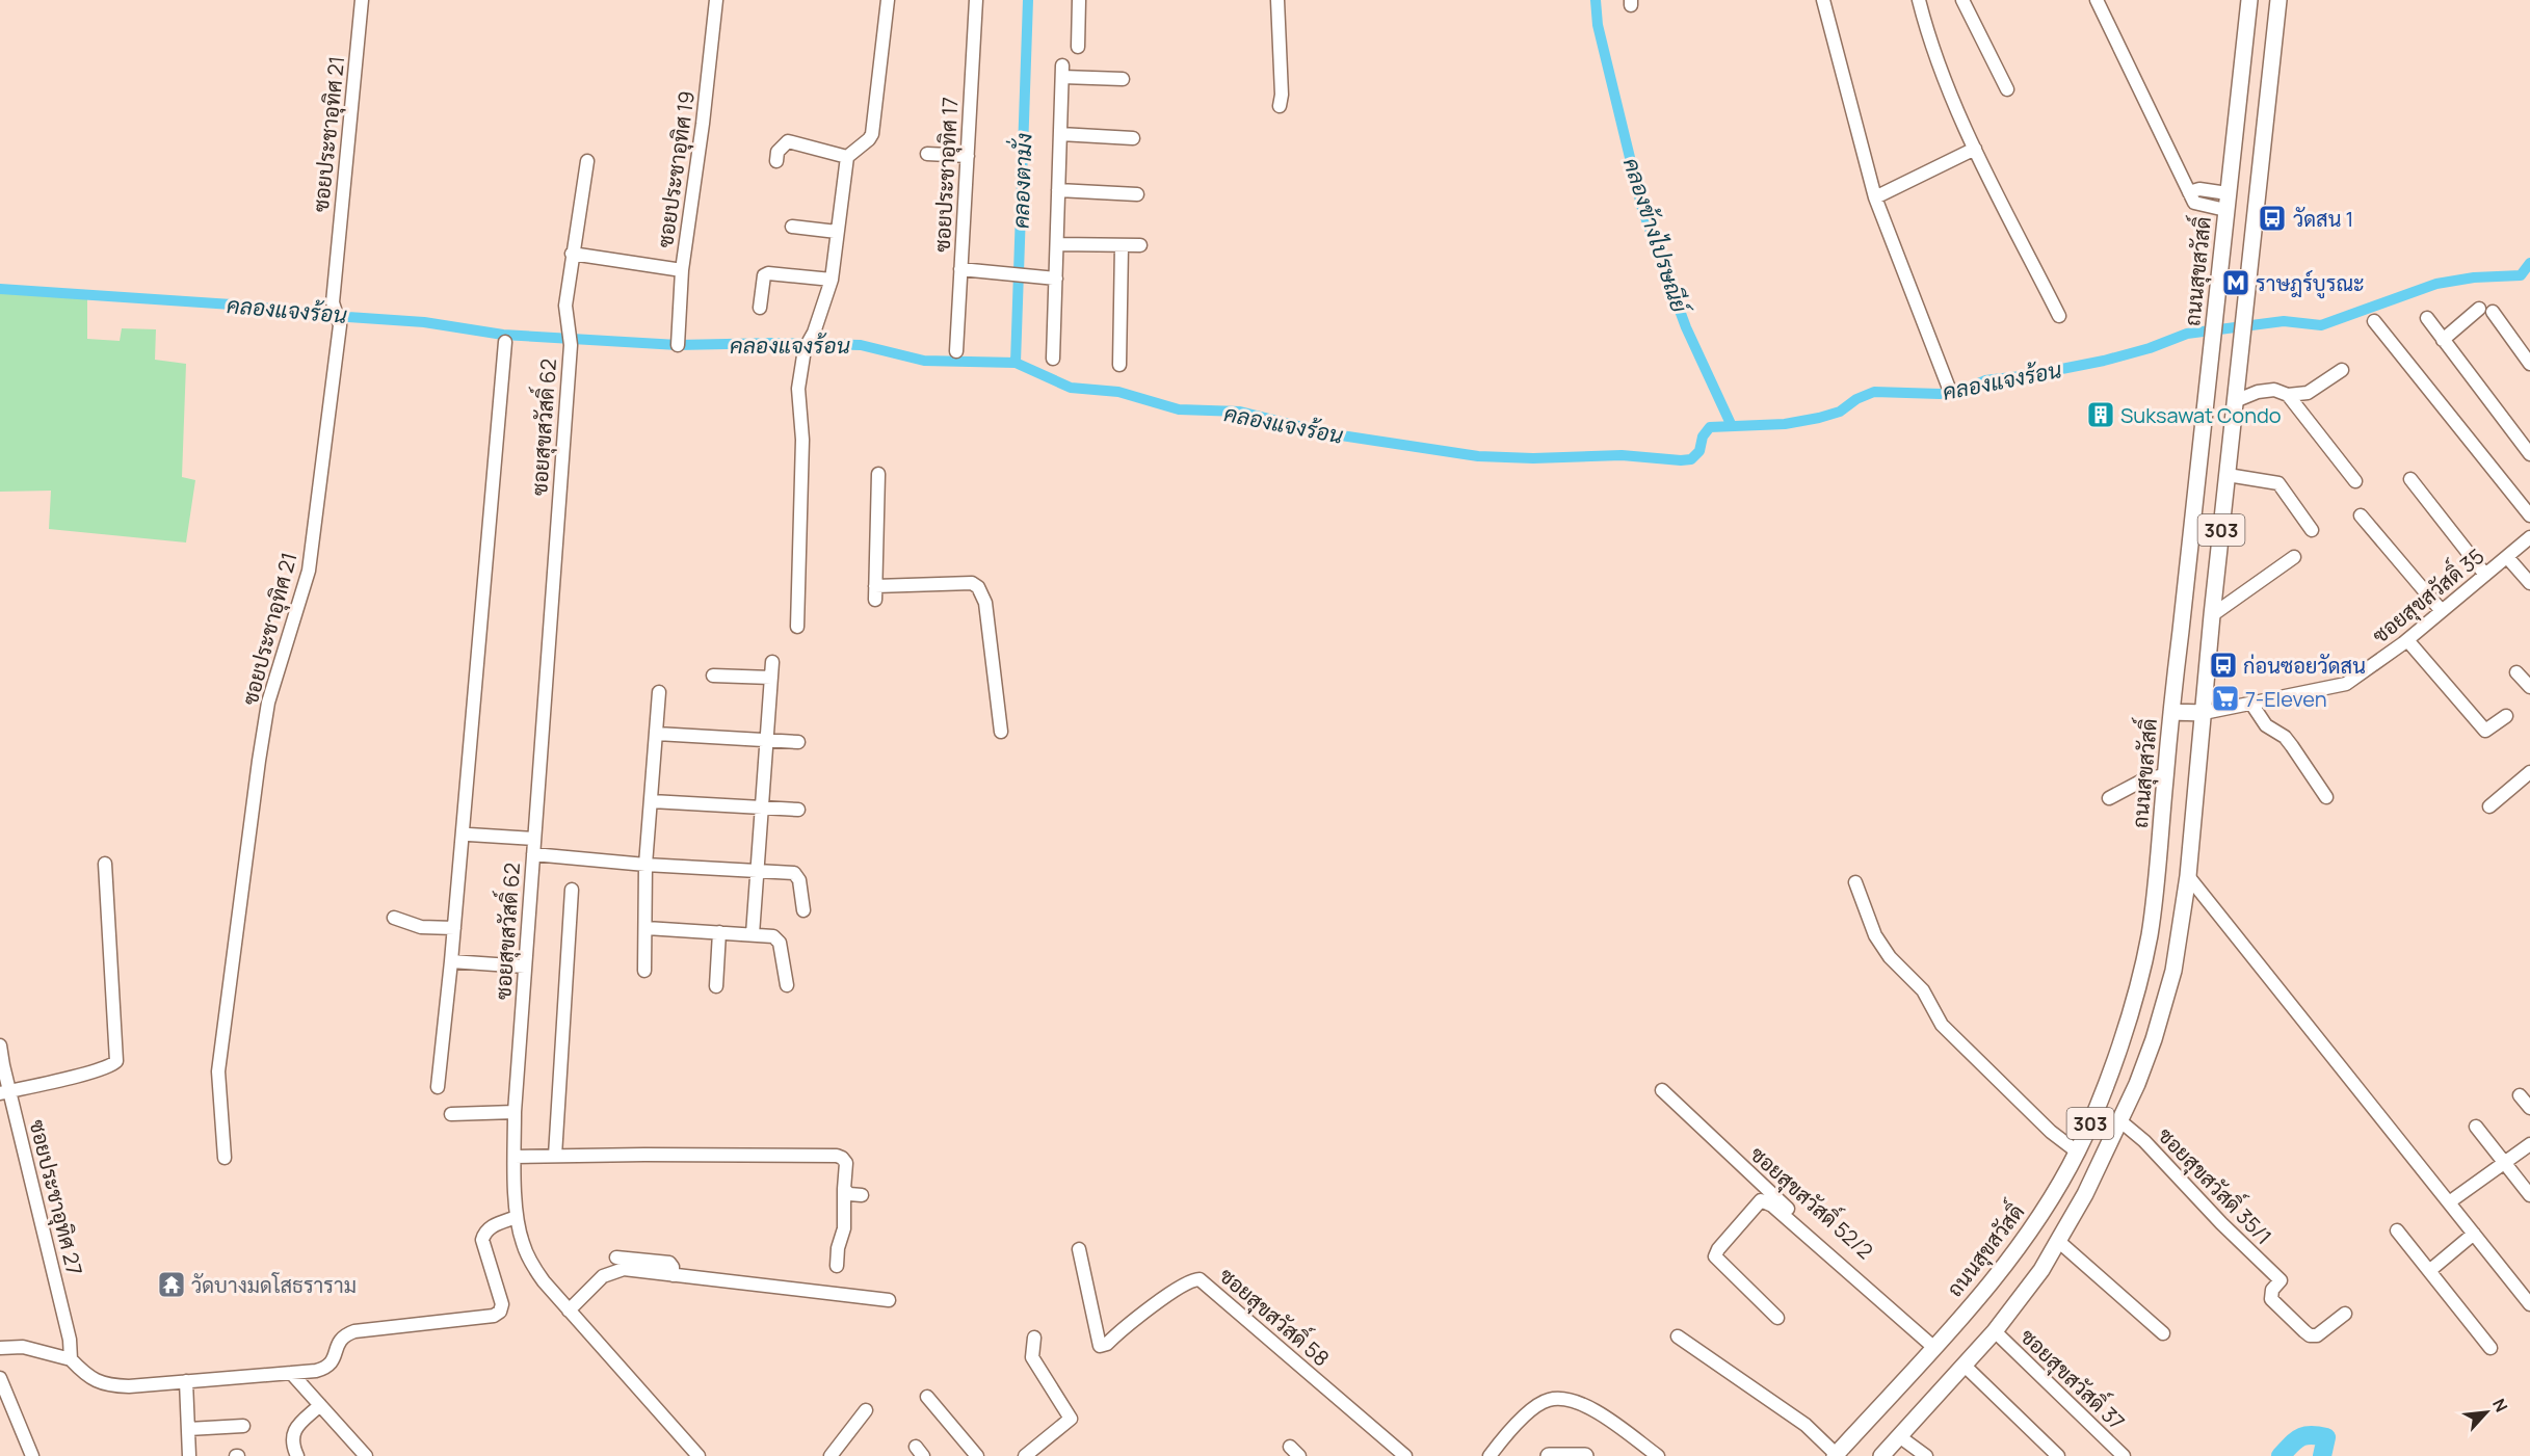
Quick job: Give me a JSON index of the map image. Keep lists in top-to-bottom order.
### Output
{
  "streets": {
    "main road": ["ถนนสุขสวัสดิ์", "303"],
    "street": [
      "ซอยประชาอุทิศ 21",
      "ซอยประชาอุทิศ 19",
      "ซอยประชาอุทิศ 17",
      "ซอยสุขสวัสดิ์ 62",
      "ซอยสุขสวัสดิ์ 35",
      "ซอยสุขสวัสดิ์ 35/1",
      "ซอยประชาอุทิศ 27",
      "ซอยสุขสวัสดิ์ 52/2",
      "ซอยสุขสวัสดิ์ 58",
      "ซอยสุขสวัสดิ์ 37"
    ]
  },
  "crossings": [
    ["ถนนสุขสวัสดิ์", "ซอยสุขสวัสดิ์ 52/2"],
    ["303", "ซอยสุขสวัสดิ์ 35"],
    ["303", "ซอยสุขสวัสดิ์ 35/1"],
    ["303", "ซอยสุขสวัสดิ์ 37"]
  ],
  "water": ["คลองตามั่ง", "คลองข้างไปรษณีย์", "คลองแจงร้อน"],
  "places": {
    "bus stop": ["วัดสน 1", "ก่อนซอยวัดสน"],
    "metro station": ["ราษฎร์บูรณะ"],
    "building": ["Suksawat Condo"],
    "supermarket": ["7-Eleven"],
    "temple": ["วัดบางมดโสธราราม"]
  },
  "north": "top right"
}
